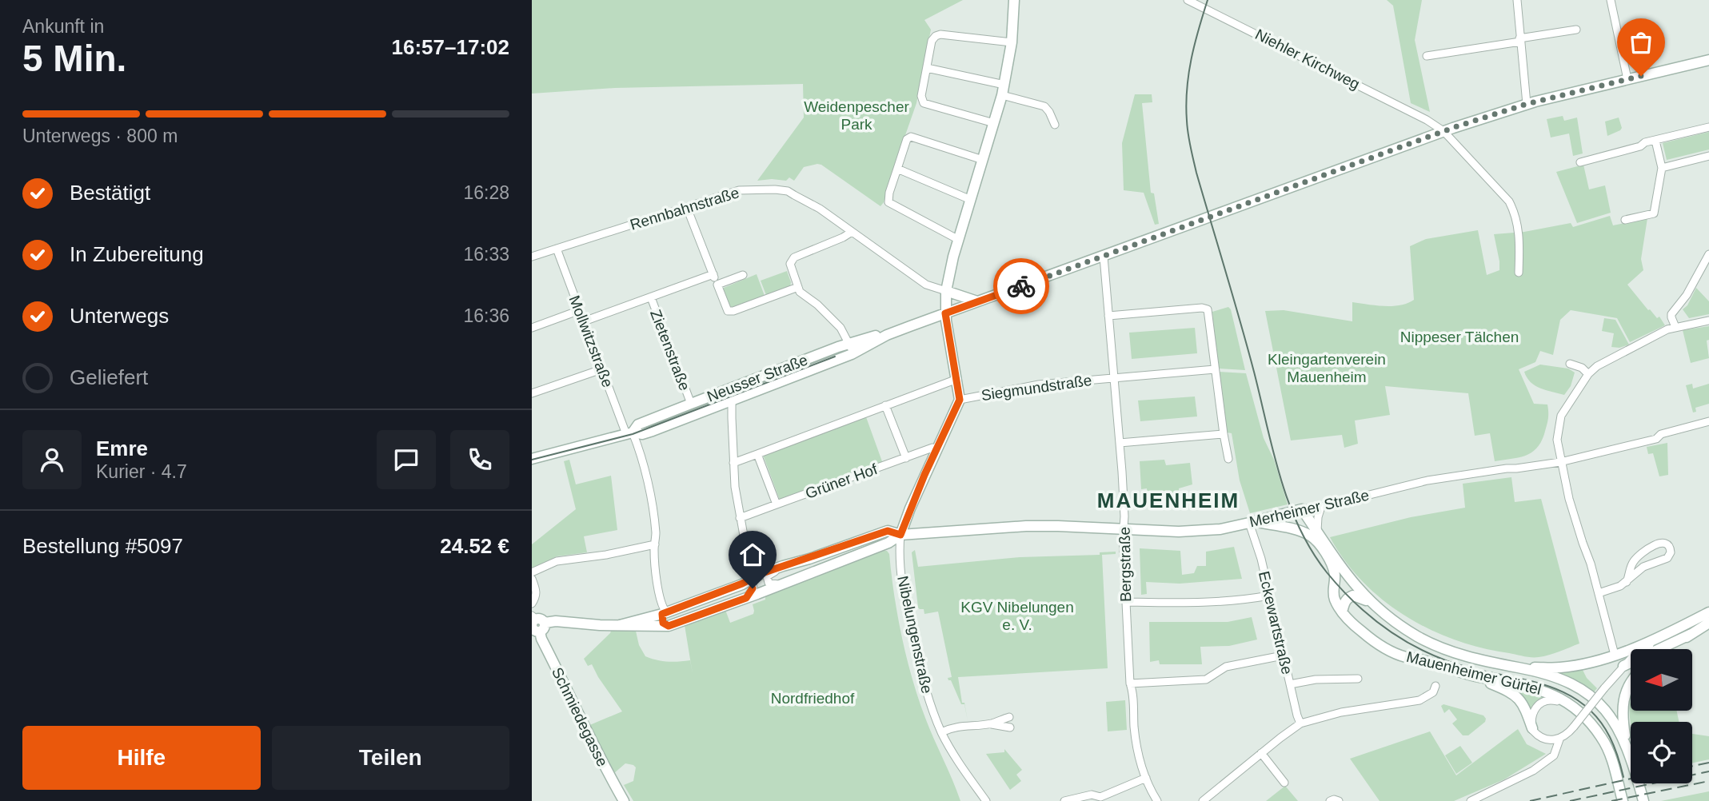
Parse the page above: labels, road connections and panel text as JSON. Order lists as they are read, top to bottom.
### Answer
{
  "streets": {
    "main road": [
      "Neusser Straße",
      "Merheimer Straße",
      "Mauenheimer Gürtel",
      "Schmiedegasse"
    ],
    "street": [
      "Niehler Kirchweg",
      "Rennbahnstraße",
      "Mollwitzstraße",
      "Zietenstraße",
      "Siegmundstraße",
      "Grüner Hof",
      "Bergstraße",
      "Eckewartstraße",
      "Nibelungenstraße"
    ]
  },
  "crossings": [
    ["Niehler Kirchweg", "Neusser Straße"],
    ["Rennbahnstraße", "Mollwitzstraße"],
    ["Mollwitzstraße", "Neusser Straße"],
    ["Mollwitzstraße", "Merheimer Straße"],
    ["Zietenstraße", "Neusser Straße"],
    ["Neusser Straße", "Bergstraße"],
    ["Siegmundstraße", "Bergstraße"],
    ["Merheimer Straße", "Bergstraße"],
    ["Merheimer Straße", "Eckewartstraße"],
    ["Merheimer Straße", "Nibelungenstraße"],
    ["Merheimer Straße", "Mauenheimer Gürtel"],
    ["Merheimer Straße", "Schmiedegasse"],
    ["Eckewartstraße", "Mauenheimer Gürtel"]
  ],
  "districts": ["MAUENHEIM"],
  "parks": [
    "Weidenpescher Park",
    "Nippeser Tälchen",
    "Kleingartenverein Mauenheim",
    "KGV Nibelungen e. V.",
    "Nordfriedhof"
  ],
  "north": "left",
  "page": {
    "heading": ["5 Min.", "Ankunft in", "16:57–17:02"],
    "panel": [
      "Emre",
      "Kurier · 4.7",
      "Bestellung #5097",
      "24.52 €"
    ],
    "bar": "Unterwegs · 800 m",
    "list": [
      ["Bestätigt", "16:28"],
      ["In Zubereitung", "16:33"],
      ["Unterwegs", "16:36"],
      "Geliefert"
    ],
    "buttons": ["Hilfe", "Teilen"]
  }
}
